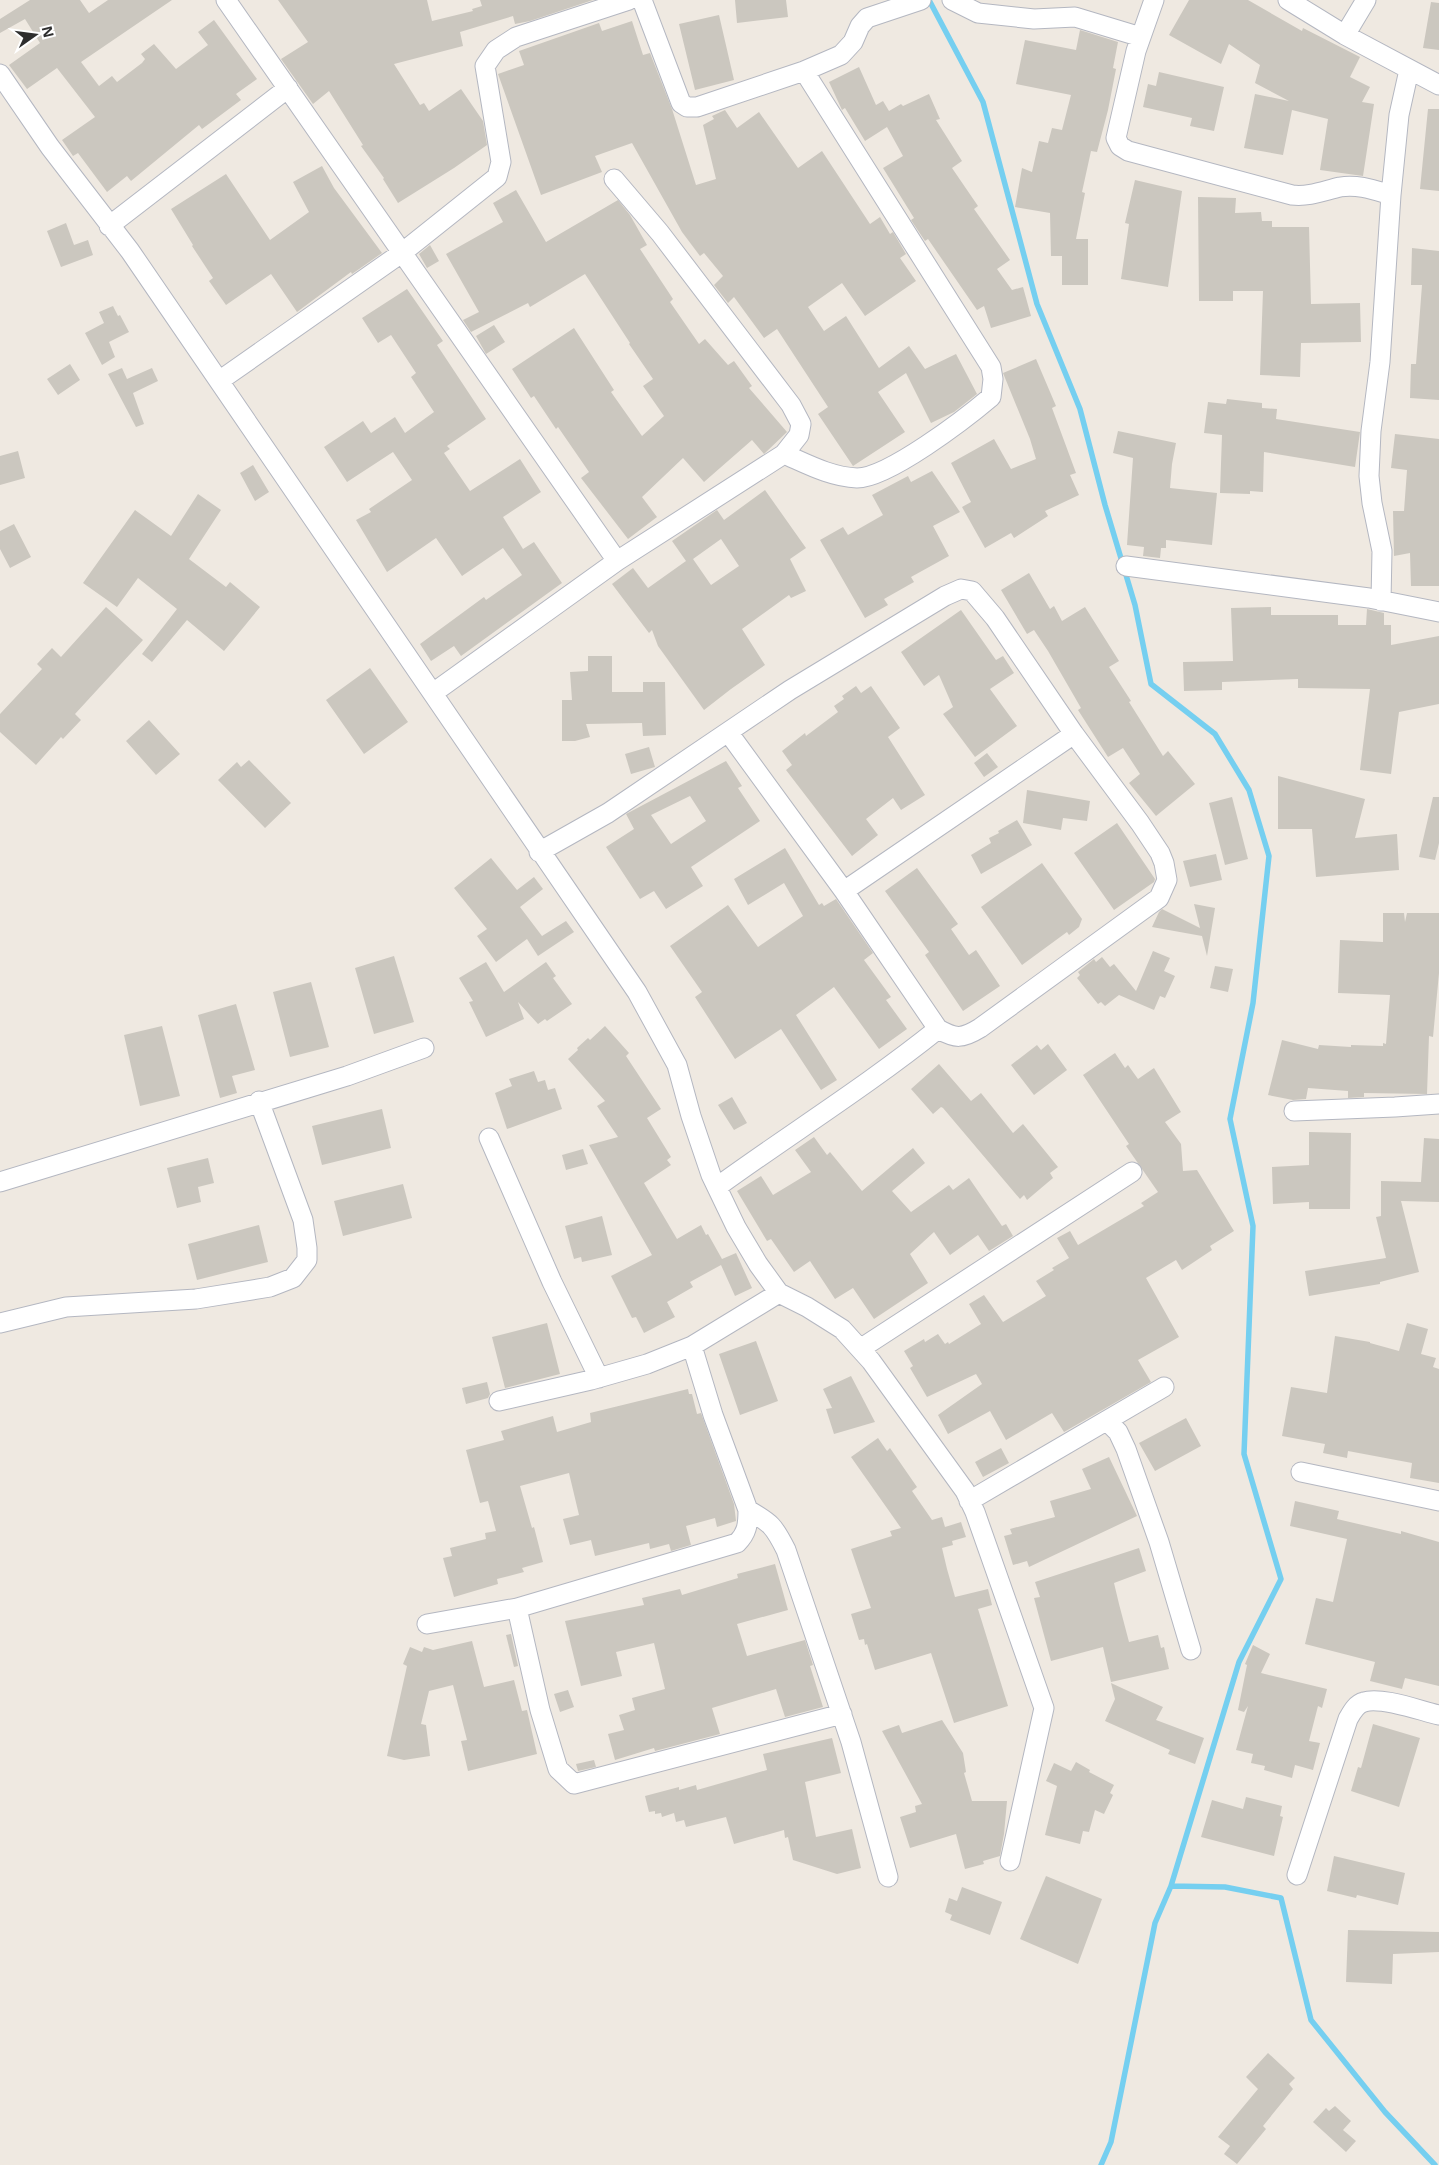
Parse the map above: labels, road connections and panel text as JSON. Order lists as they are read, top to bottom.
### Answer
{
  "north": "right"
}
